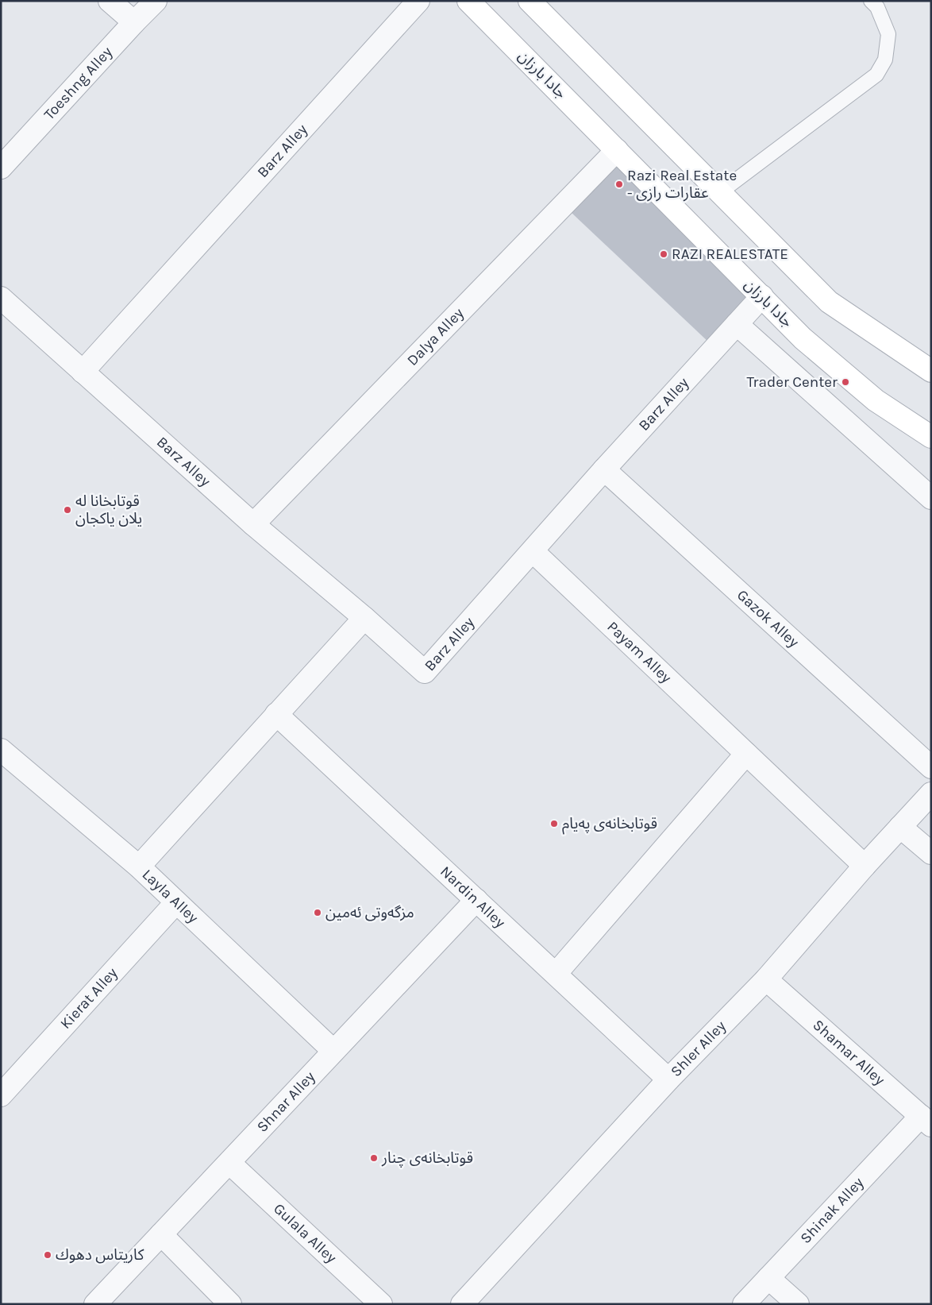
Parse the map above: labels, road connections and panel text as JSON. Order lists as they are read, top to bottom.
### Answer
{
  "streets": {
    "main road": ["جادا بارزان"],
    "street": [
      "Toeshng Alley",
      "Barz Alley",
      "Dalya Alley",
      "Gazok Alley",
      "Payam Alley",
      "Layla Alley",
      "Nardin Alley",
      "Kierat Alley",
      "Shler Alley",
      "Shamar Alley",
      "Shnar Alley",
      "Shinak Alley",
      "Gulala Alley"
    ]
  },
  "crossings": [
    ["جادا بارزان", "Barz Alley"],
    ["جادا بارزان", "Dalya Alley"],
    ["Barz Alley", "Dalya Alley"],
    ["Barz Alley", "Gazok Alley"],
    ["Barz Alley", "Payam Alley"],
    ["Payam Alley", "Shler Alley"],
    ["Layla Alley", "Kierat Alley"],
    ["Layla Alley", "Shnar Alley"],
    ["Nardin Alley", "Shler Alley"],
    ["Nardin Alley", "Shnar Alley"],
    ["Shler Alley", "Shamar Alley"],
    ["Shamar Alley", "Shinak Alley"],
    ["Shnar Alley", "Gulala Alley"]
  ],
  "places": [
    "Razi Real Estate - عقارات رازی",
    "RAZI REALESTATE",
    "Trader Center",
    "قوتابخانا له يلان ياكجان",
    "قوتابخانەی پەیام",
    "مزگەوتی ئەمین",
    "قوتابخانەی چنار",
    "كاريتاس دهوك"
  ]
}
